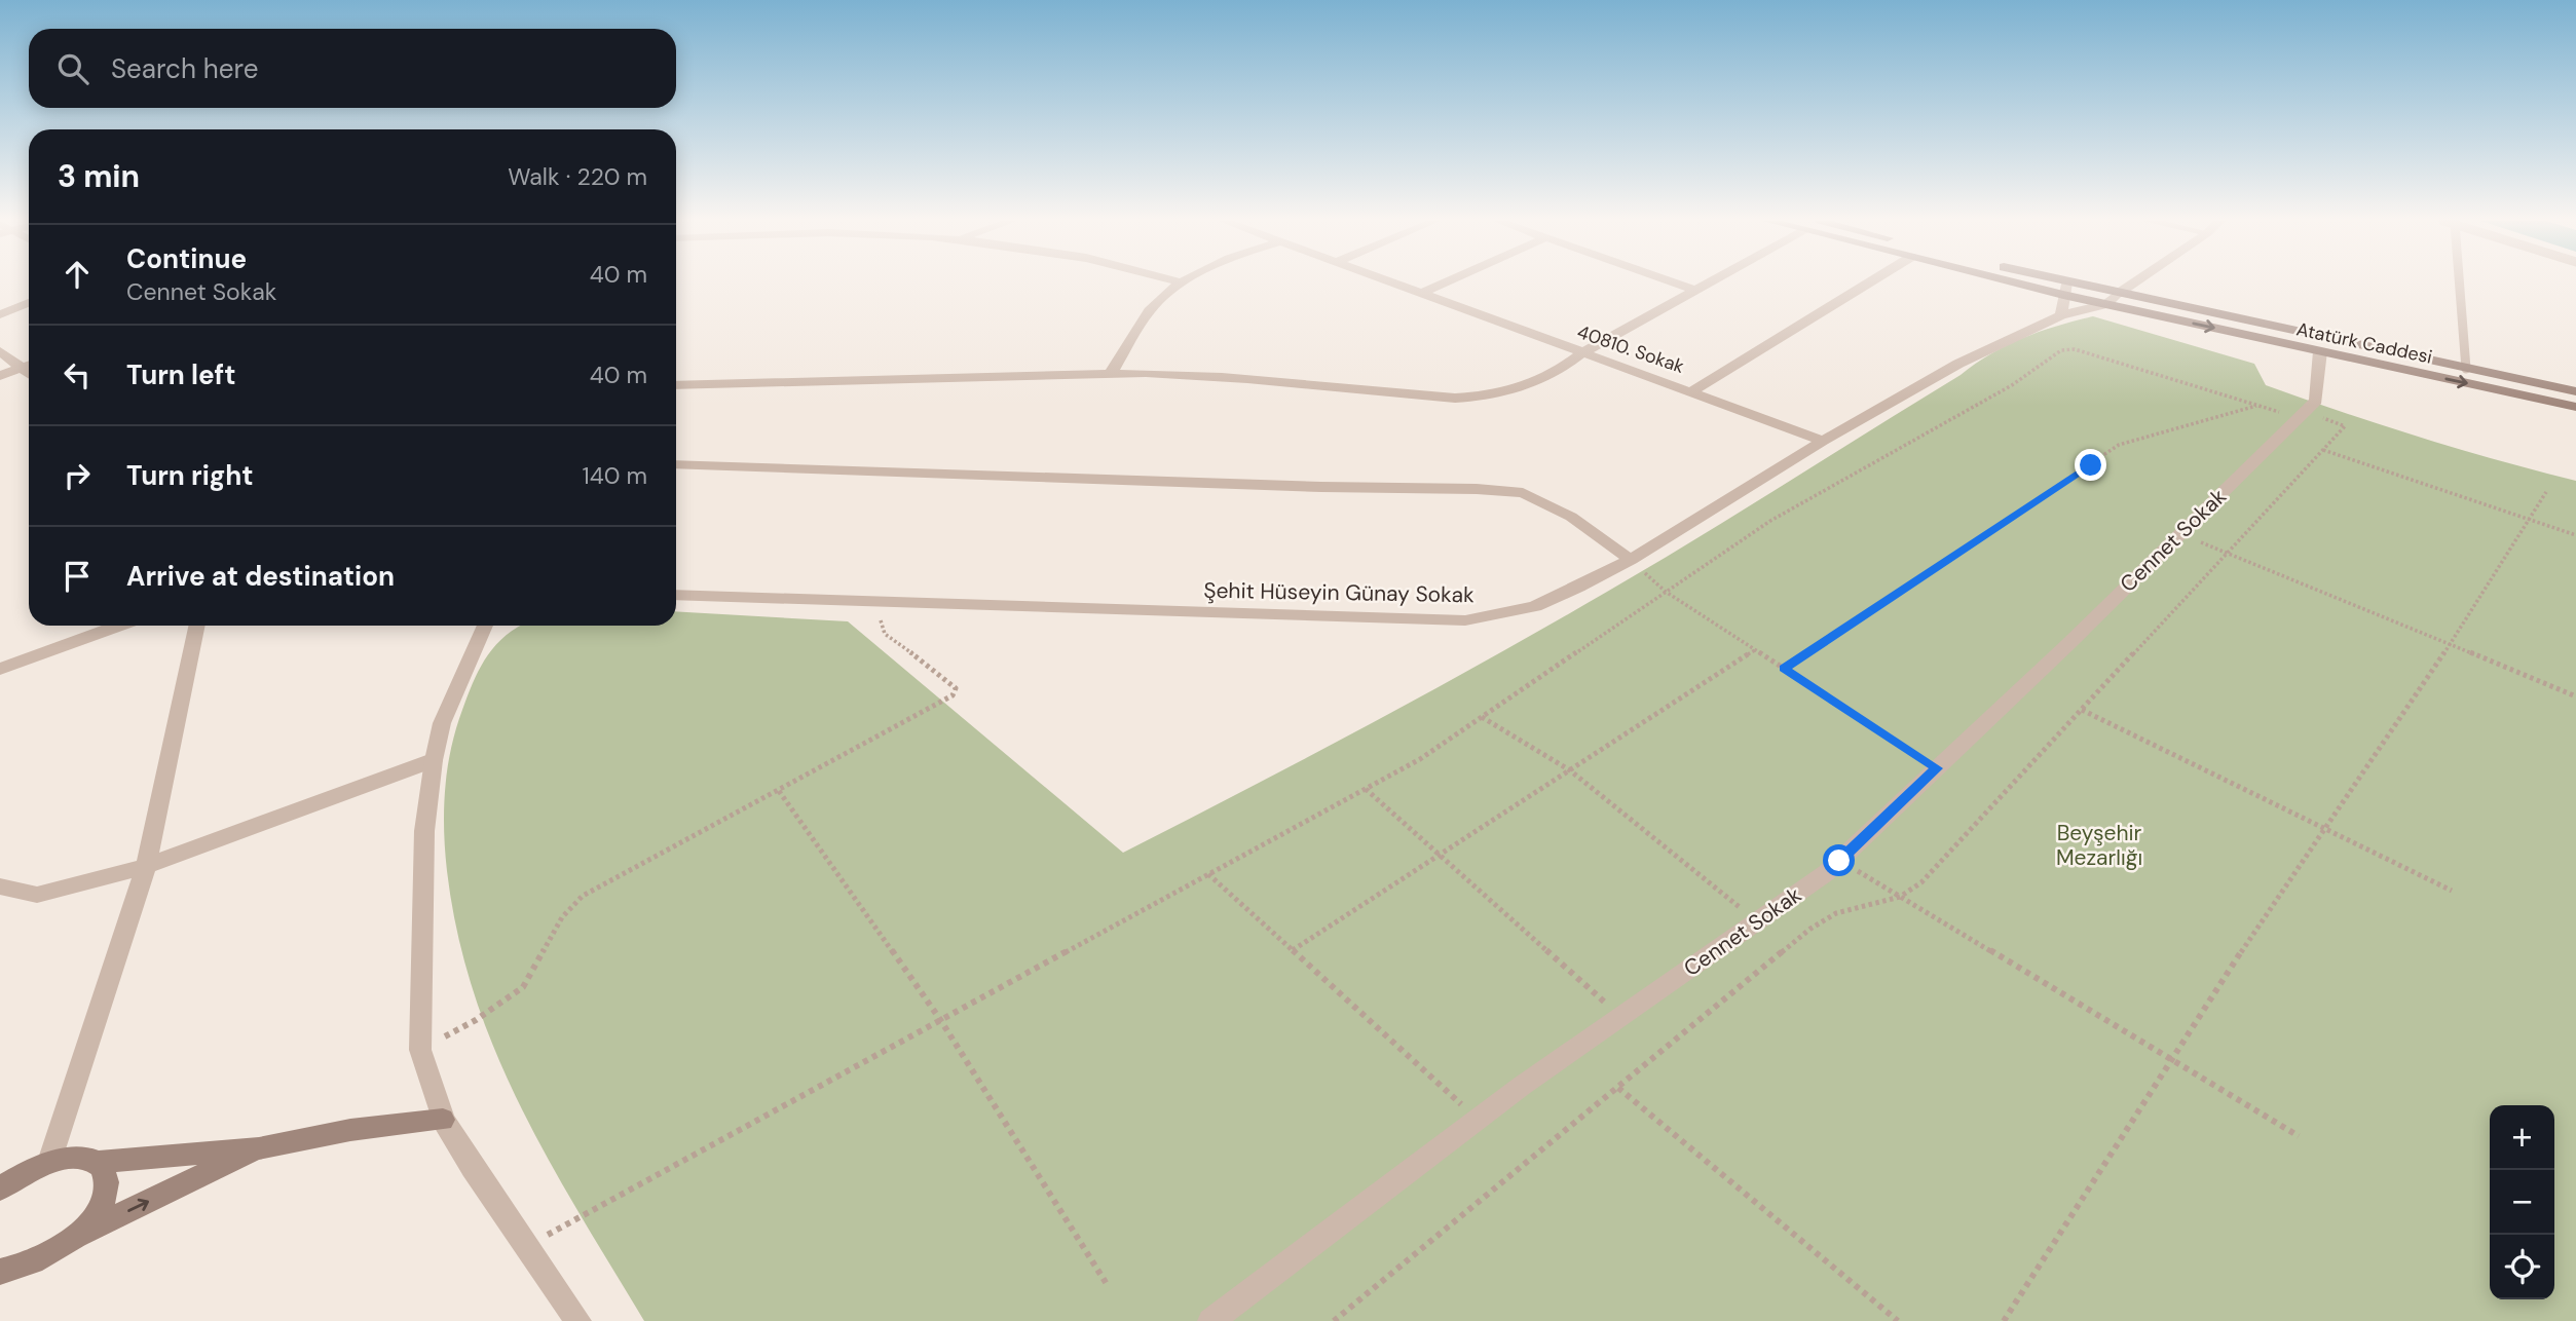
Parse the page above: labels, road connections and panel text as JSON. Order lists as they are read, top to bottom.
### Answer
{
  "streets": {
    "main road": ["Atatürk Caddesi"],
    "street": ["40810. Sokak", "Cennet Sokak", "Şehit Hüseyin Günay Sokak"]
  },
  "crossings": [
    ["Atatürk Caddesi", "Cennet Sokak"],
    ["Atatürk Caddesi", "Şehit Hüseyin Günay Sokak"],
    ["40810. Sokak", "Şehit Hüseyin Günay Sokak"]
  ],
  "parks": ["Beyşehir Mezarlığı"],
  "page": {
    "search": "Search here",
    "heading": ["3 min", "Walk · 220 m"],
    "list": [
      ["Continue", "Cennet Sokak", "40 m"],
      ["Turn left", "40 m"],
      ["Turn right", "140 m"],
      "Arrive at destination"
    ],
    "map_buttons": ["+", "−"]
  }
}
